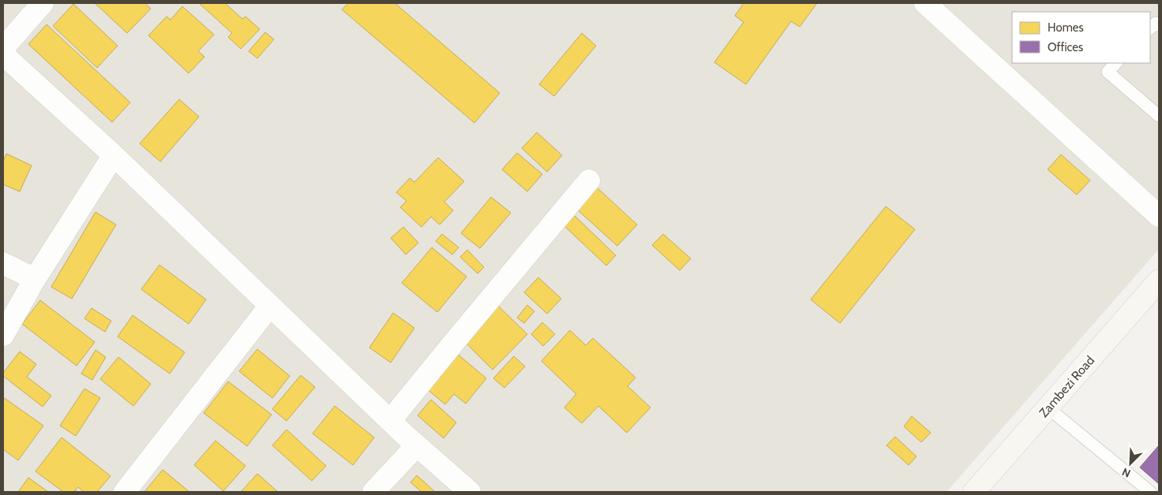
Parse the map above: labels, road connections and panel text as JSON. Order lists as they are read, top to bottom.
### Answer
{
  "streets": {
    "main road": ["Zambezi Road"]
  },
  "legend": ["Homes", "Offices"],
  "north": "bottom left"
}
